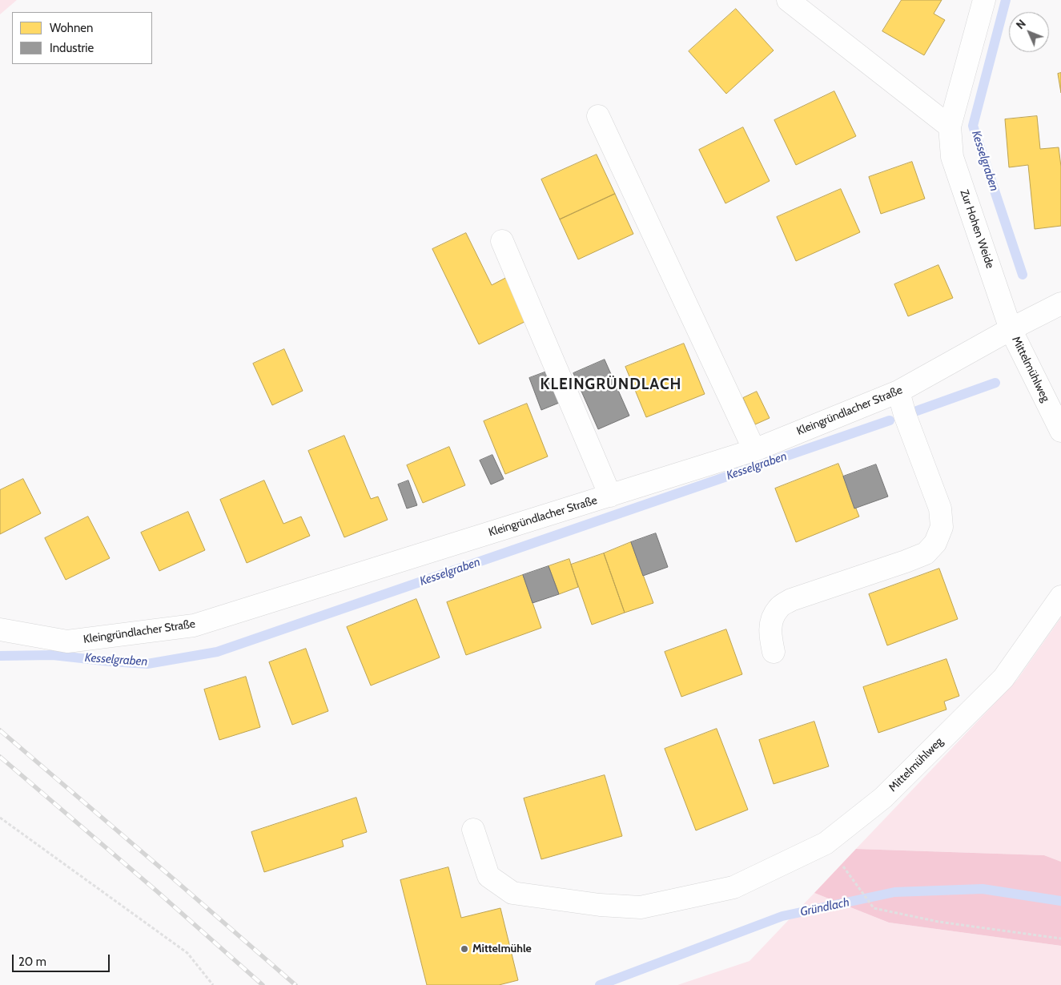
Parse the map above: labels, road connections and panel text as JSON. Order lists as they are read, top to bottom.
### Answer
{
  "streets": {
    "street": ["Zur Hohen Weide", "Mittelmühlweg", "Kleingründlacher Straße"]
  },
  "crossings": [
    ["Zur Hohen Weide", "Mittelmühlweg"],
    ["Zur Hohen Weide", "Kleingründlacher Straße"],
    ["Mittelmühlweg", "Kleingründlacher Straße"]
  ],
  "districts": ["KLEINGRÜNDLACH"],
  "water": ["Kesselgraben", "Gründlach"],
  "places": ["Mittelmühle"],
  "legend": ["Wohnen", "Industrie"],
  "scale_bar": "20 m",
  "north": "top left"
}
